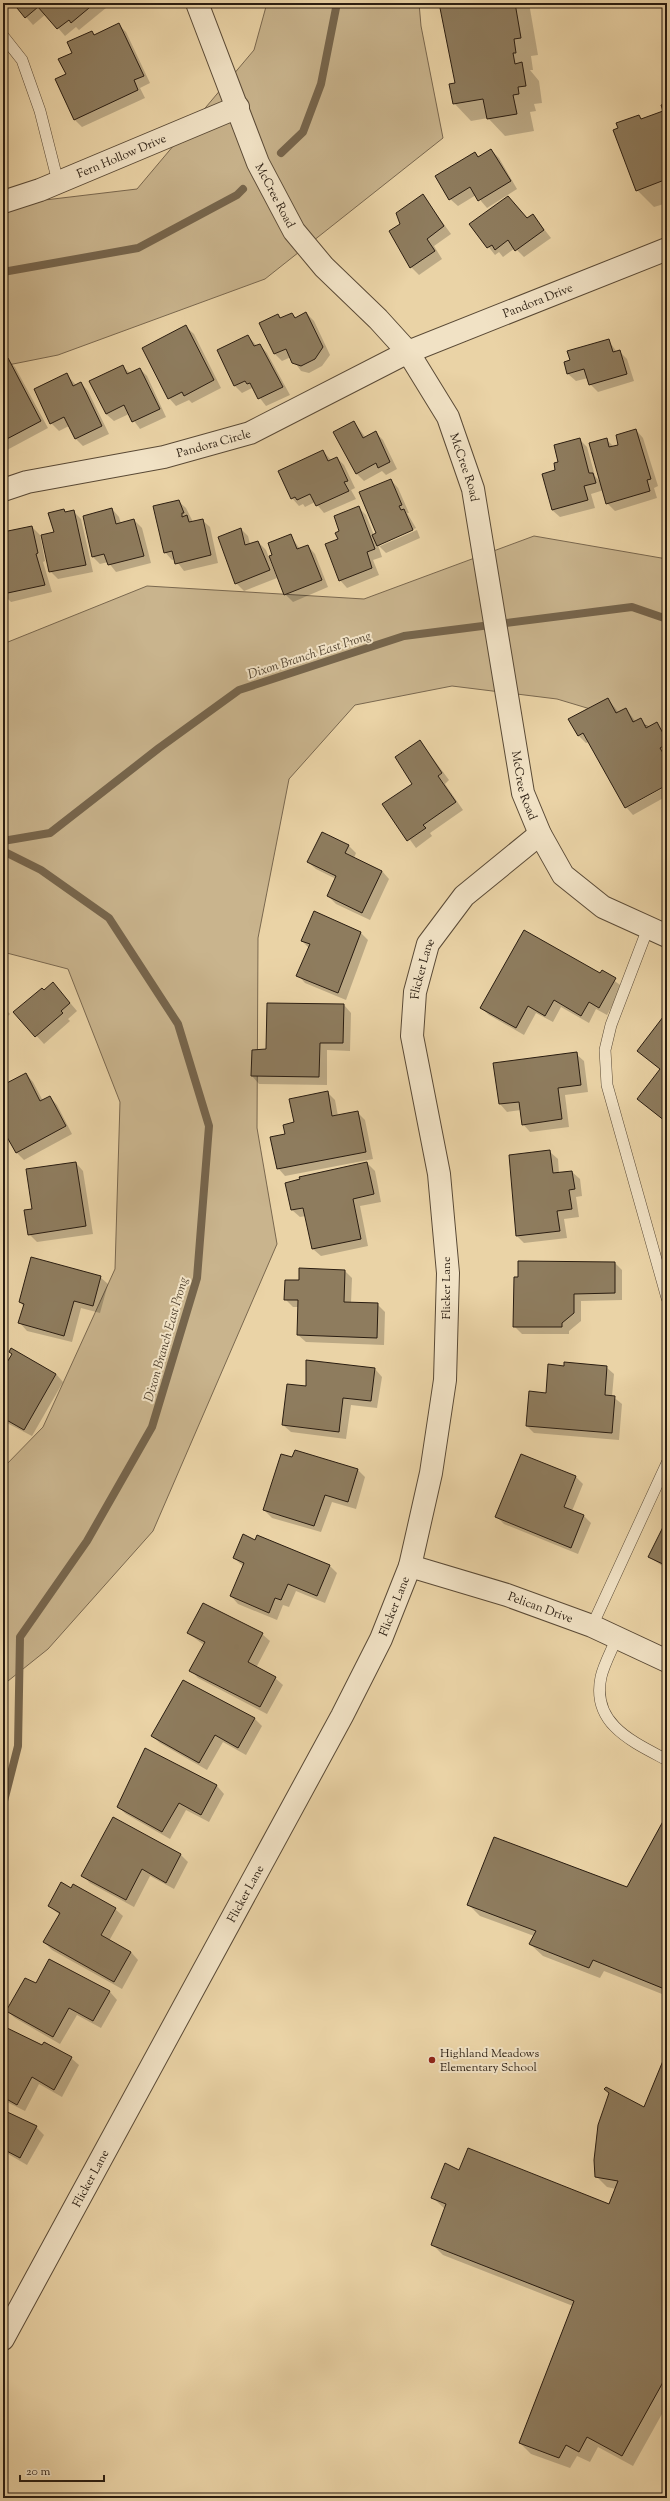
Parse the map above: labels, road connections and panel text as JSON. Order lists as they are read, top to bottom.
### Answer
{
  "streets": {
    "street": [
      "Fern Hollow Drive",
      "McCree Road",
      "Pandora Drive",
      "Pandora Circle",
      "Flicker Lane",
      "Pelican Drive"
    ]
  },
  "crossings": [
    ["Fern Hollow Drive", "McCree Road"],
    ["McCree Road", "Pandora Drive"],
    ["McCree Road", "Pandora Circle"],
    ["McCree Road", "Flicker Lane"],
    ["Pandora Drive", "Pandora Circle"],
    ["Flicker Lane", "Pelican Drive"]
  ],
  "water": ["Dixon Branch East Prong"],
  "places": ["Highland Meadows Elementary School"],
  "scale_bar": "20 m"
}
